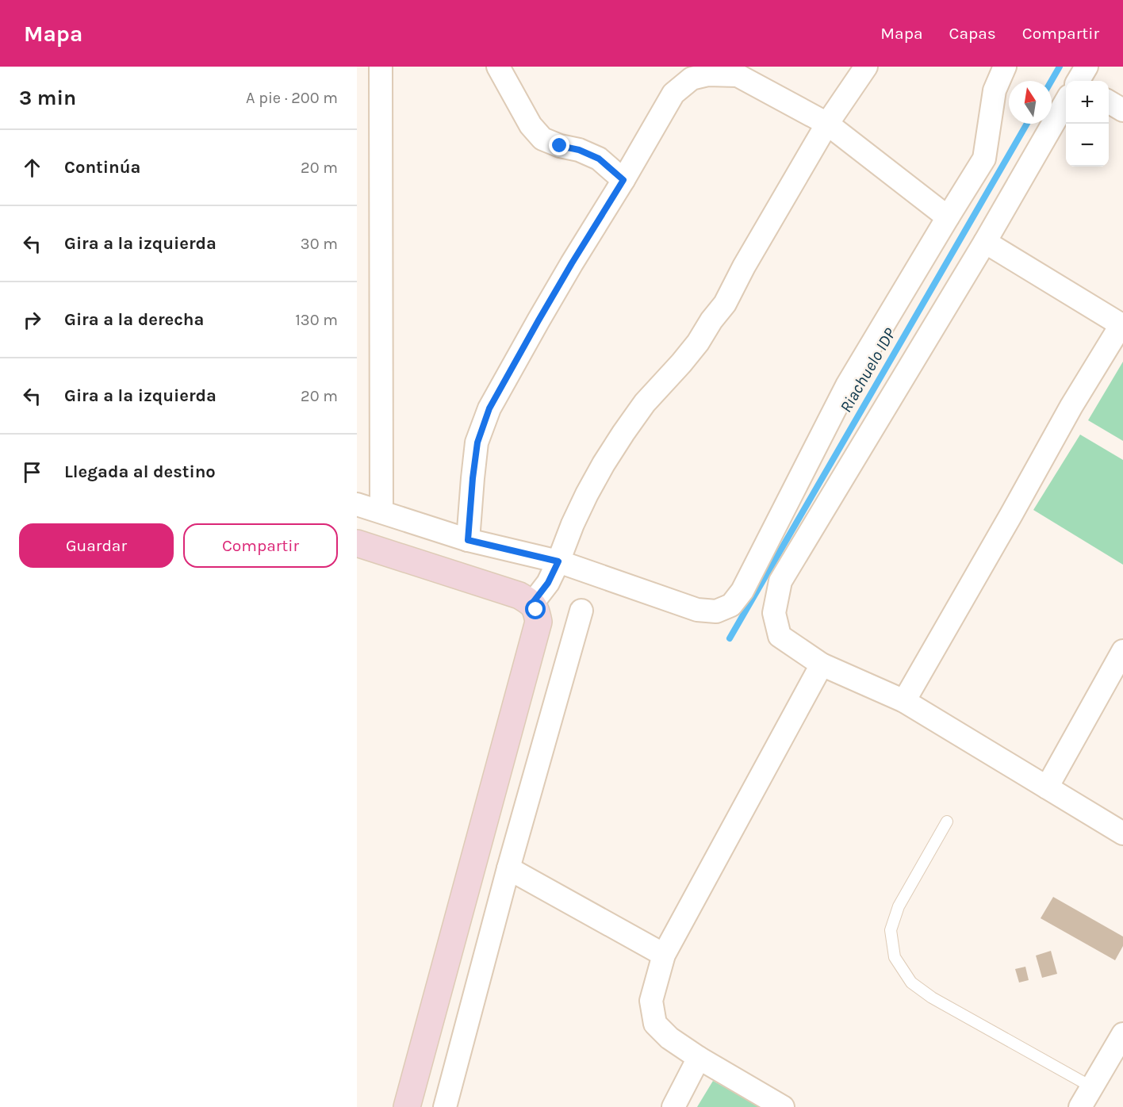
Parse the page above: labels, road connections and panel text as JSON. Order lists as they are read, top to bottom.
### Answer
{
  "water": ["Riachuelo IDP"],
  "north": "top",
  "page": {
    "header": "Mapa",
    "nav": ["Mapa", "Capas", "Compartir"],
    "heading": ["3 min", "A pie · 200 m"],
    "map_buttons": ["+", "−"],
    "list": [
      ["Continúa", "20 m"],
      ["Gira a la izquierda", "30 m"],
      ["Gira a la derecha", "130 m"],
      ["Gira a la izquierda", "20 m"],
      "Llegada al destino"
    ],
    "buttons": ["Guardar", "Compartir"]
  }
}
